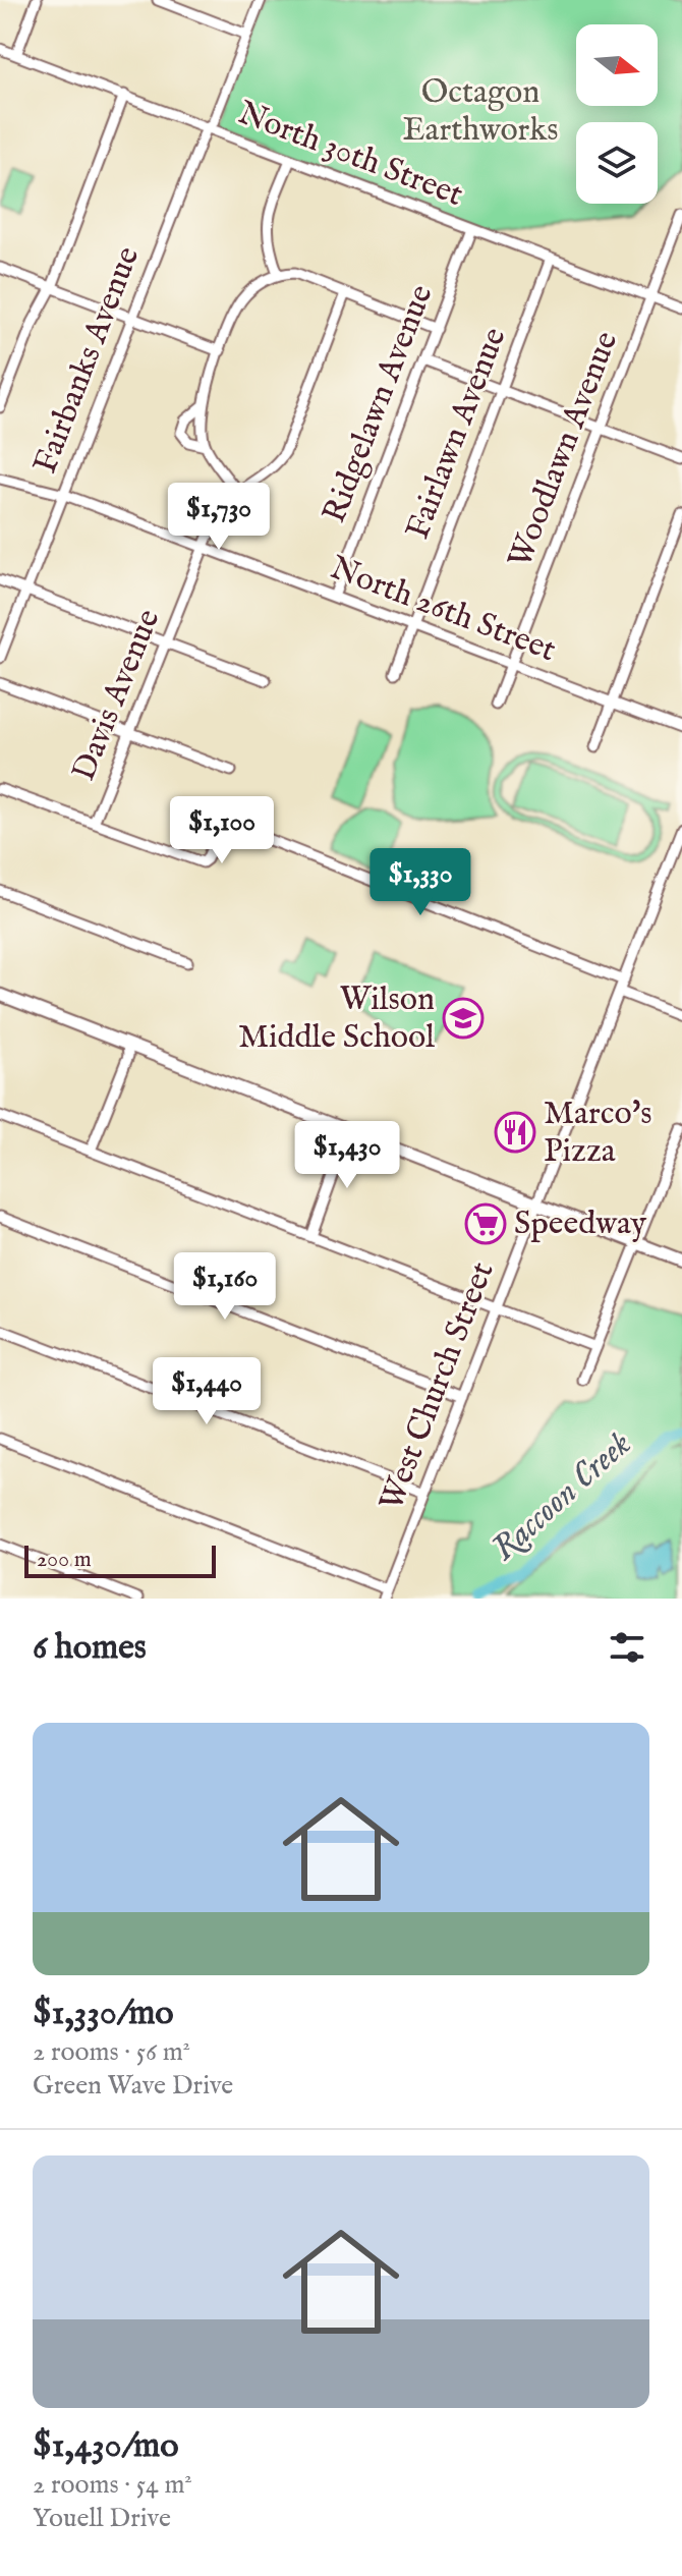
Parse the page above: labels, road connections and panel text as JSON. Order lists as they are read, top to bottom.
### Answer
{
  "streets": {
    "street": [
      "North 30th Street",
      "Fairbanks Avenue",
      "Ridgelawn Avenue",
      "Fairlawn Avenue",
      "Woodlawn Avenue",
      "North 26th Street",
      "Davis Avenue",
      "West Church Street"
    ]
  },
  "crossings": [
    ["North 30th Street", "Fairbanks Avenue"],
    ["North 30th Street", "Ridgelawn Avenue"],
    ["North 30th Street", "Fairlawn Avenue"],
    ["North 30th Street", "Woodlawn Avenue"],
    ["Fairbanks Avenue", "North 26th Street"],
    ["Ridgelawn Avenue", "North 26th Street"],
    ["Fairlawn Avenue", "North 26th Street"],
    ["Woodlawn Avenue", "North 26th Street"],
    ["North 26th Street", "Davis Avenue"]
  ],
  "water": ["Raccoon Creek"],
  "parks": ["Octagon Earthworks"],
  "places": {
    "school or university": ["Wilson Middle School"],
    "restaurant": ["Marco's Pizza"],
    "supermarket": ["Speedway"]
  },
  "scale_bar": "200 m",
  "north": "right",
  "page": {
    "price": [
      "$1,730",
      "$1,100",
      "$1,330",
      "$1,430",
      "$1,160",
      "$1,440"
    ],
    "scale": "200 m",
    "heading": "6 homes",
    "list": [
      {
        "name": "$1,330/mo",
        "note": "2 rooms · 56 m² · Green Wave Drive"
      },
      {
        "name": "$1,430/mo",
        "note": "2 rooms · 54 m² · Youell Drive"
      }
    ]
  }
}
